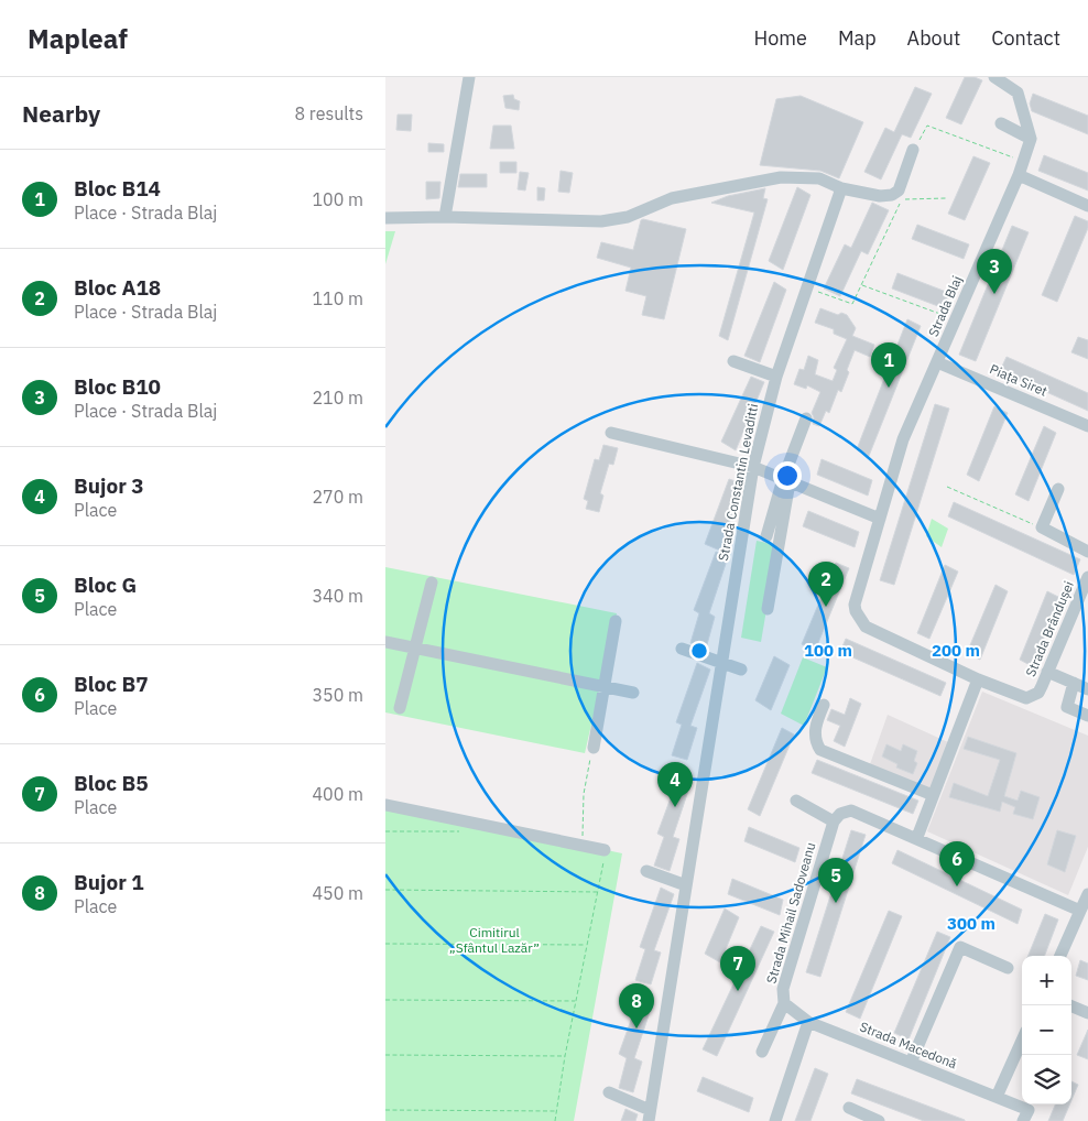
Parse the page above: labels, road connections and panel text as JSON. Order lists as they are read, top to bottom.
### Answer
{
  "streets": {
    "street": [
      "Strada Blaj",
      "Piața Siret",
      "Strada Constantin Levaditti",
      "Strada Brândușei",
      "Strada Mihail Sadoveanu",
      "Strada Macedonă"
    ]
  },
  "crossings": [
    ["Strada Blaj", "Piața Siret"],
    ["Strada Blaj", "Strada Brândușei"],
    ["Strada Mihail Sadoveanu", "Strada Macedonă"]
  ],
  "parks": ["Cimitirul „Sfântul Lazăr”"],
  "page": {
    "header": "Mapleaf",
    "nav": [
      "Home",
      "Map",
      "About",
      "Contact"
    ],
    "heading": ["Nearby", "8 results"],
    "list": [
      {
        "mark": "1",
        "name": "Bloc B14",
        "note": "Place · Strada Blaj",
        "value": "100 m"
      },
      {
        "mark": "2",
        "name": "Bloc A18",
        "note": "Place · Strada Blaj",
        "value": "110 m"
      },
      {
        "mark": "3",
        "name": "Bloc B10",
        "note": "Place · Strada Blaj",
        "value": "210 m"
      },
      {
        "mark": "4",
        "name": "Bujor 3",
        "note": "Place",
        "value": "270 m"
      },
      {
        "mark": "5",
        "name": "Bloc G",
        "note": "Place",
        "value": "340 m"
      },
      {
        "mark": "6",
        "name": "Bloc B7",
        "note": "Place",
        "value": "350 m"
      },
      {
        "mark": "7",
        "name": "Bloc B5",
        "note": "Place",
        "value": "400 m"
      },
      {
        "mark": "8",
        "name": "Bujor 1",
        "note": "Place",
        "value": "450 m"
      }
    ],
    "pins": [
      "3",
      "1",
      "2",
      "4",
      "6",
      "5",
      "7",
      "8"
    ],
    "map_buttons": ["+", "−"]
  },
  "rings": ["100 m", "200 m", "300 m"]
}
